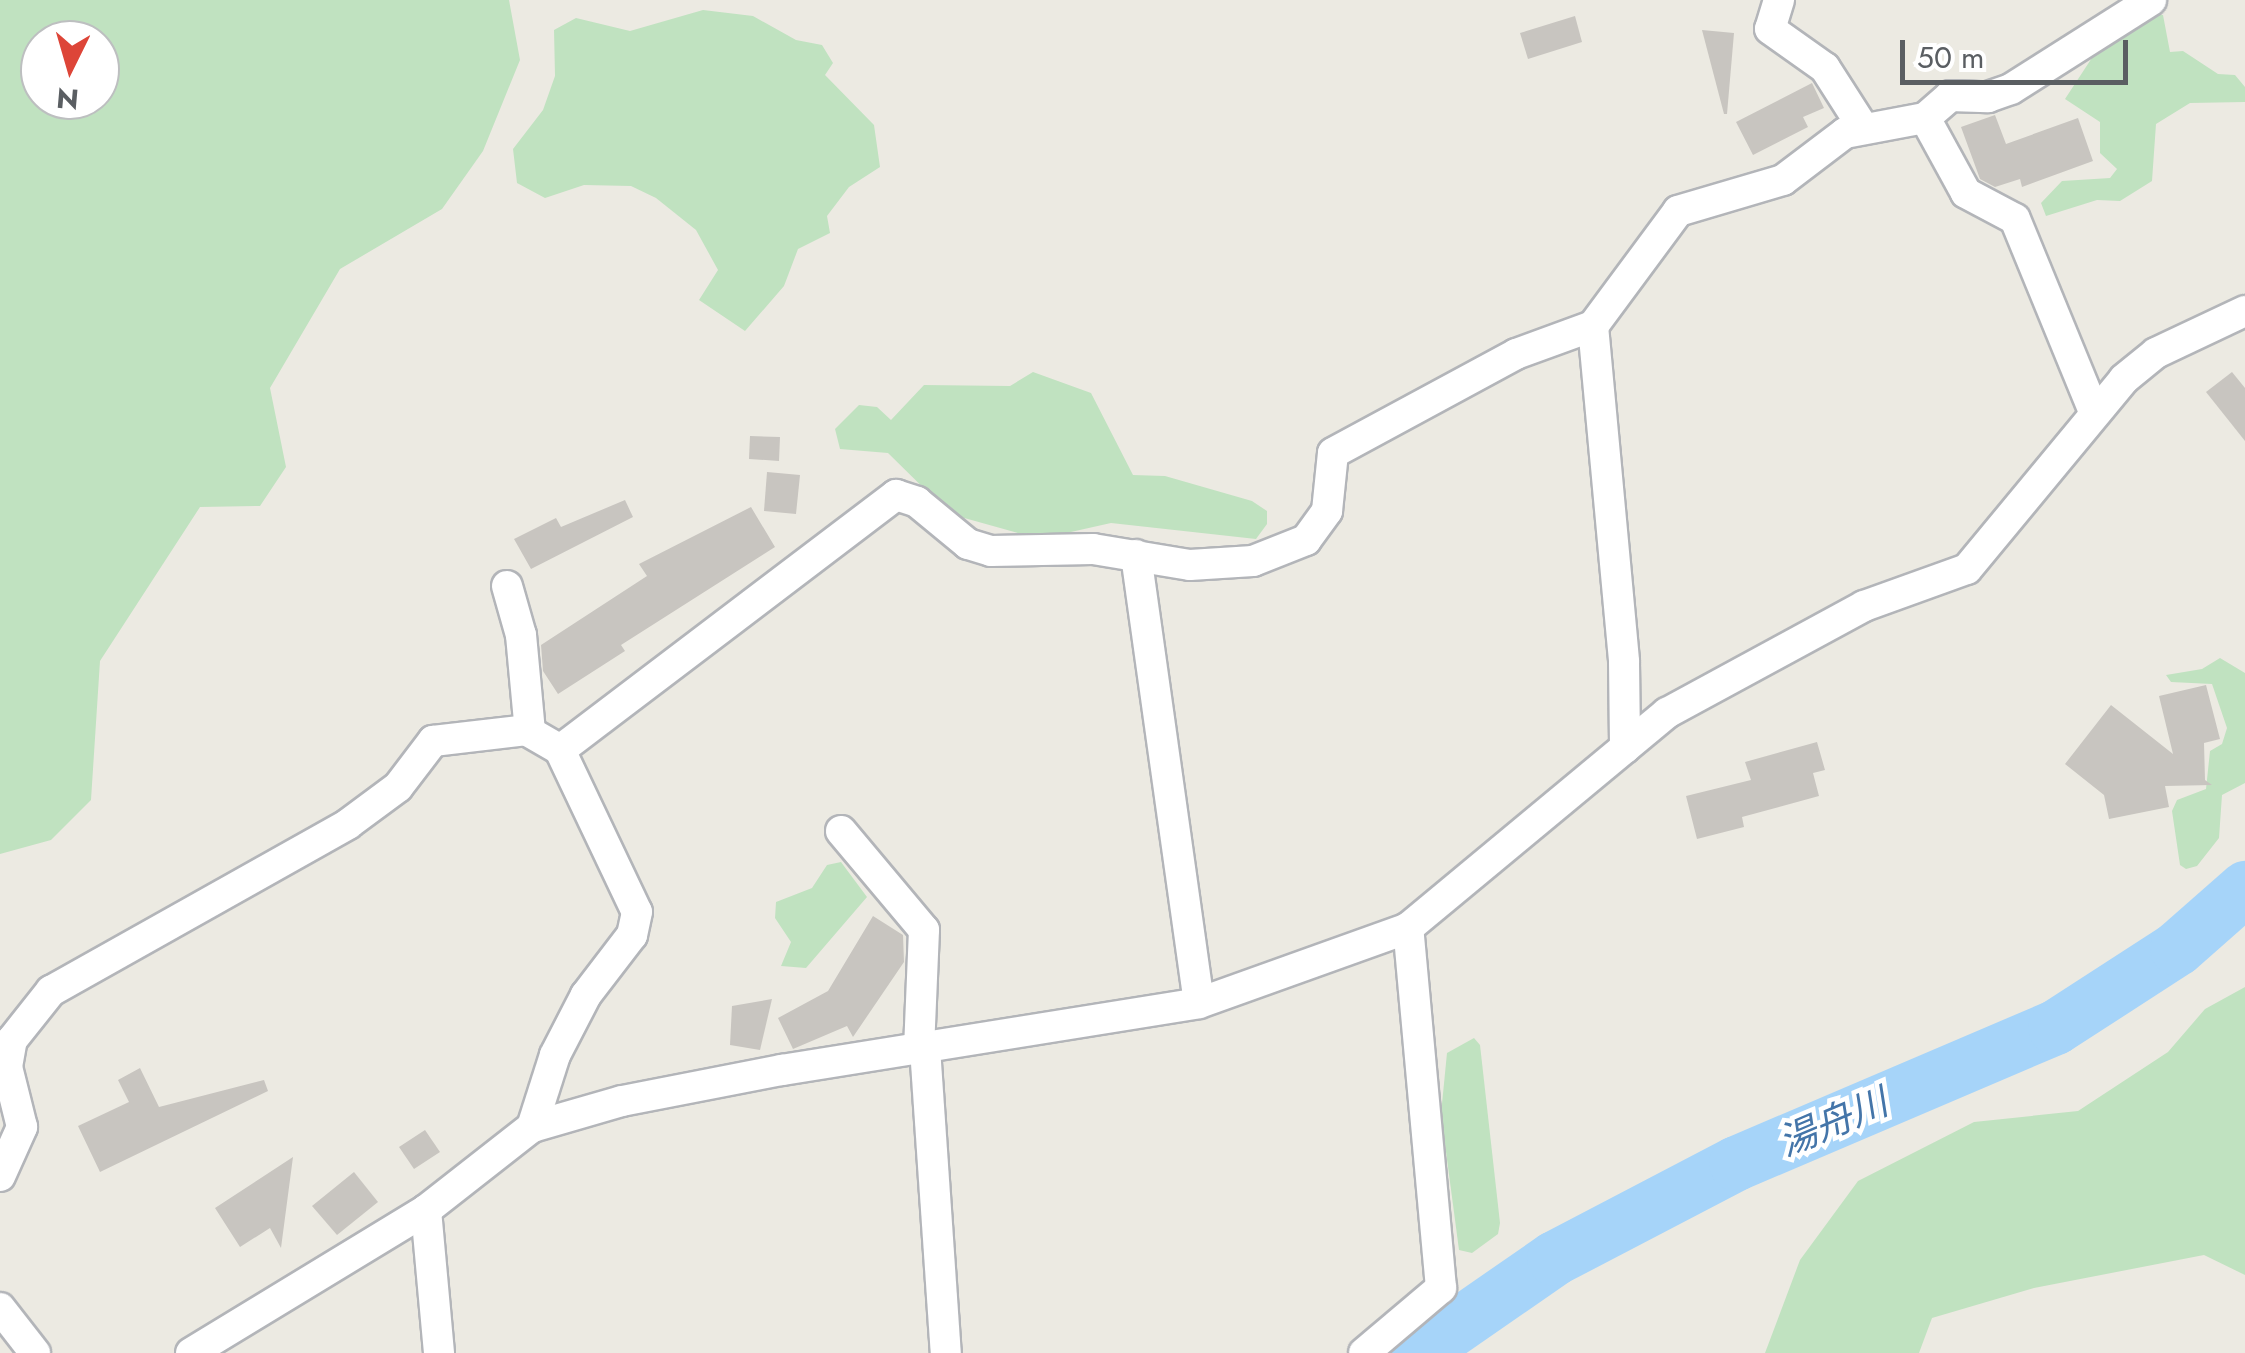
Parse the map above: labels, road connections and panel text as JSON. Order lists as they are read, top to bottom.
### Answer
{
  "water": ["湯舟川"],
  "scale_bar": "50 m",
  "north": "bottom"
}
